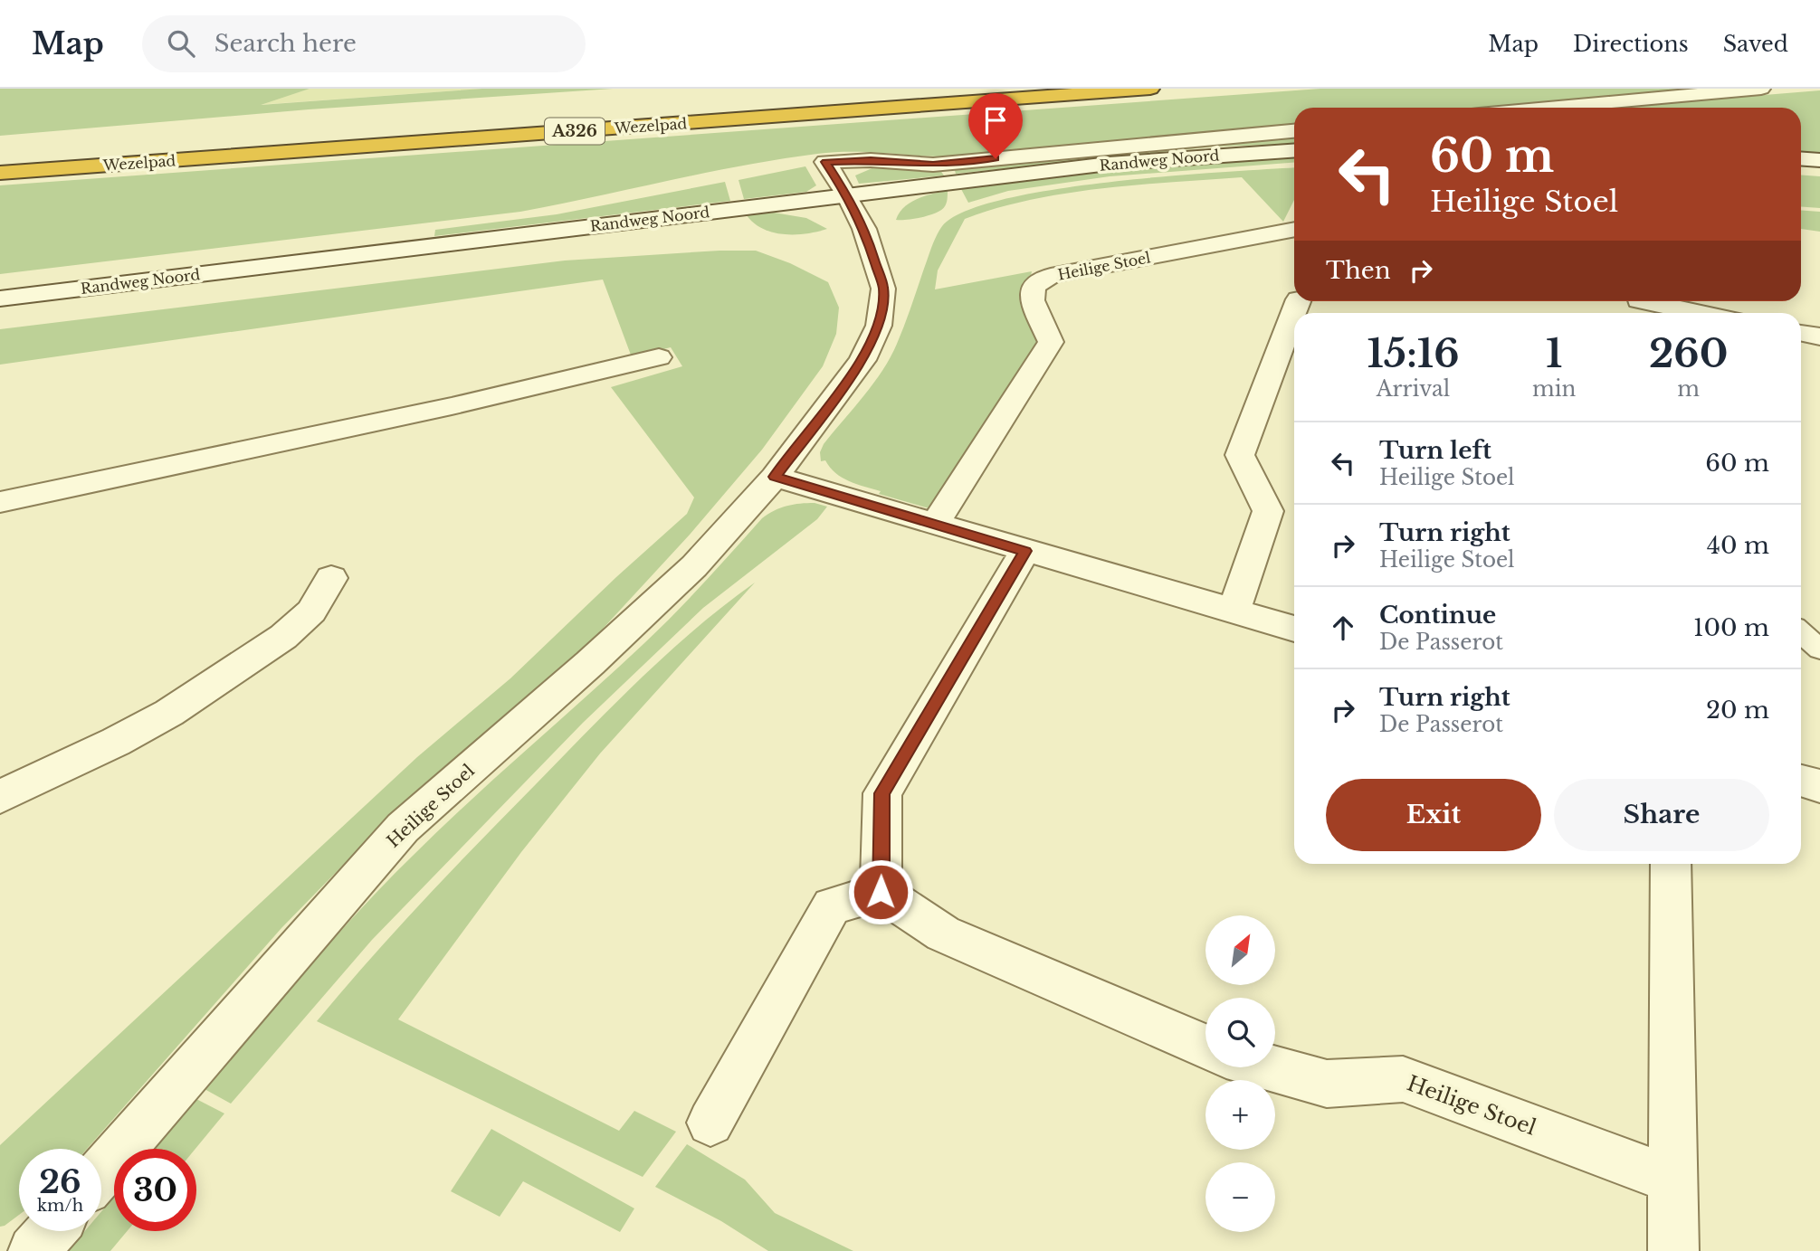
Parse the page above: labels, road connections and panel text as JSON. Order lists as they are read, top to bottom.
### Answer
{
  "streets": {
    "highway": ["Wezelpad", "A326"],
    "street": ["Randweg Noord", "Heilige Stoel"]
  },
  "crossings": [
    ["Randweg Noord", "Heilige Stoel"]
  ],
  "north": "top right",
  "page": {
    "header": "Map",
    "search": "Search here",
    "nav": ["Map", "Directions", "Saved"],
    "turn": ["60 m", "Heilige Stoel"],
    "then": "Then",
    "eta": [
      "15:16",
      "Arrival",
      "1",
      "min",
      "260",
      "m"
    ],
    "list": [
      {
        "name": "Turn left",
        "note": "Heilige Stoel",
        "value": "60 m"
      },
      {
        "name": "Turn right",
        "note": "Heilige Stoel",
        "value": "40 m"
      },
      {
        "name": "Continue",
        "note": "De Passerot",
        "value": "100 m"
      },
      {
        "name": "Turn right",
        "note": "De Passerot",
        "value": "20 m"
      }
    ],
    "buttons": ["Exit", "Share"],
    "map_buttons": ["+", "−"],
    "speed": "26 km/h",
    "limit": "30"
  }
}
